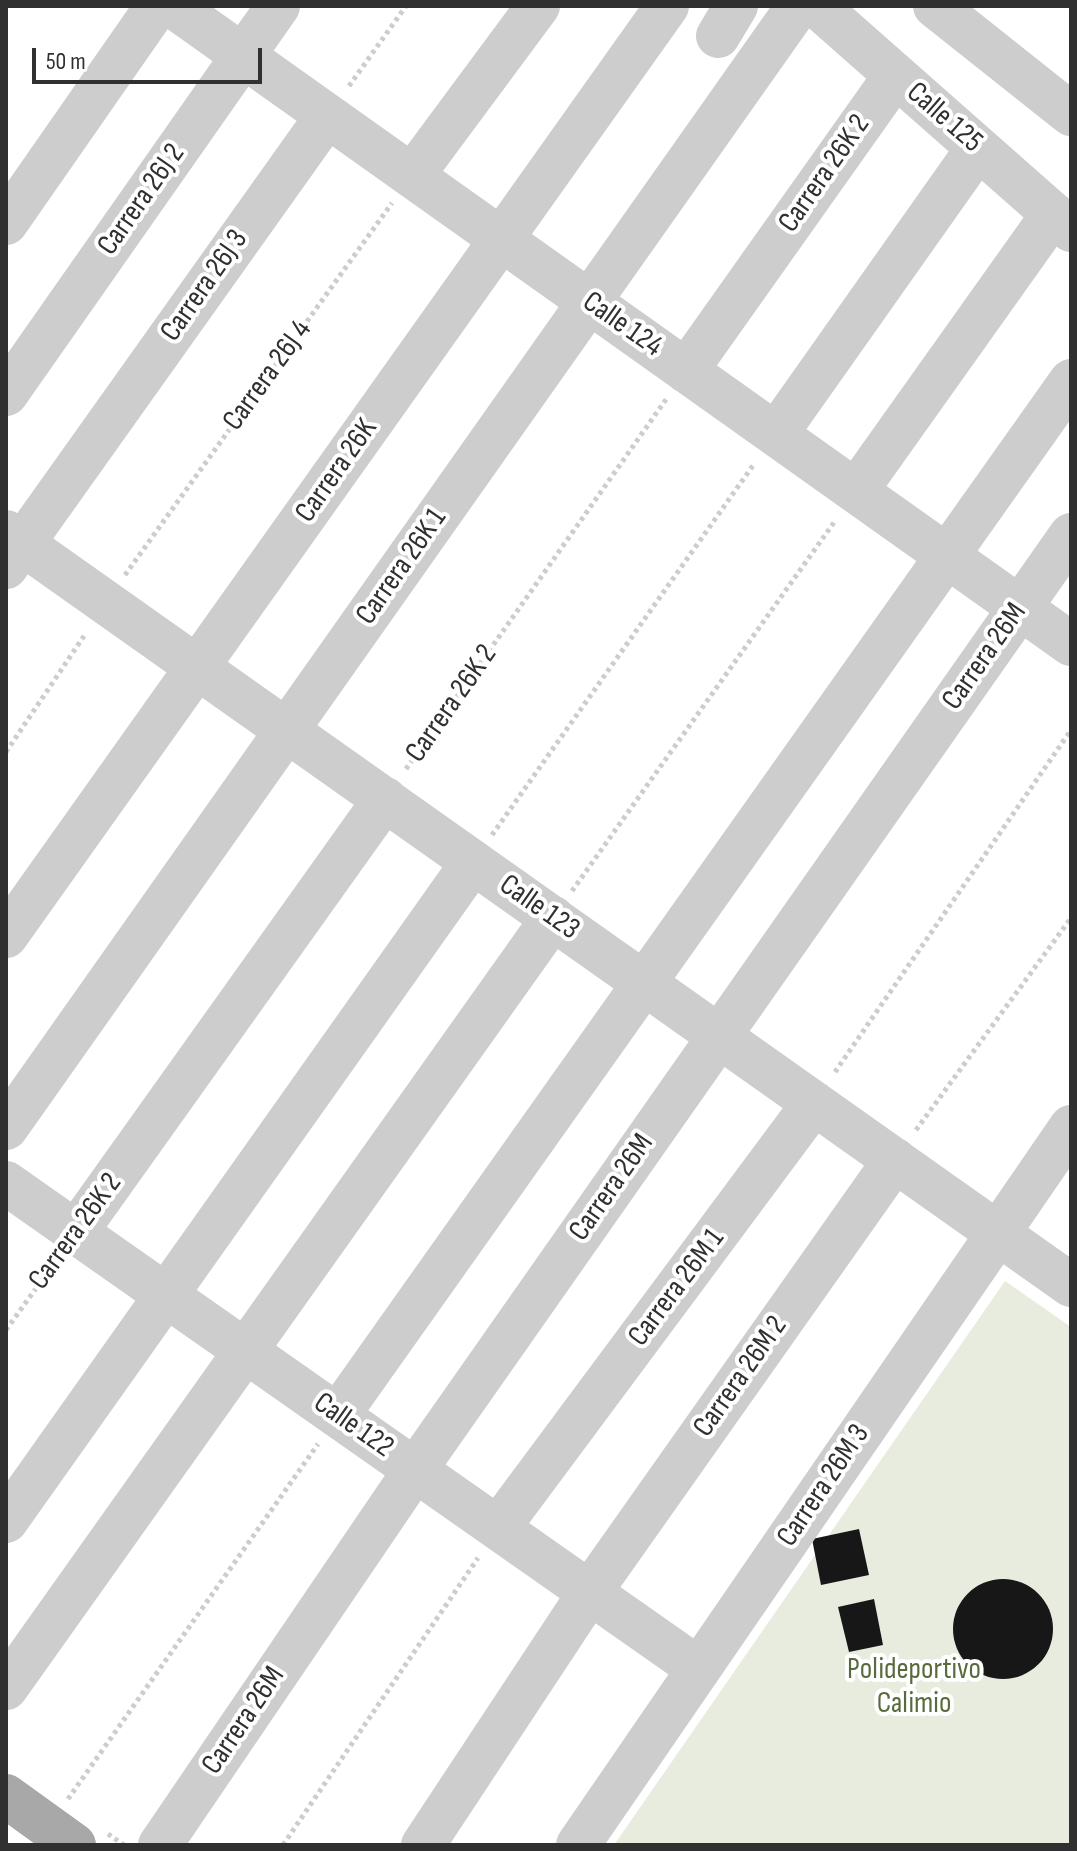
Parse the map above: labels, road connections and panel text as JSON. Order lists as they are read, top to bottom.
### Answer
{
  "streets": {
    "street": [
      "Calle 125",
      "Carrera 26K 2",
      "Carrera 26J 2",
      "Carrera 26J 3",
      "Calle 124",
      "Carrera 26K",
      "Carrera 26K 1",
      "Carrera 26M",
      "Calle 123",
      "Carrera 26M 1",
      "Carrera 26M 2",
      "Calle 122",
      "Carrera 26M 3"
    ],
    "path": ["Carrera 26J 4"]
  },
  "crossings": [
    ["Calle 125", "Carrera 26K 2"],
    ["Carrera 26K 2", "Calle 124"],
    ["Carrera 26K 2", "Calle 123"],
    ["Carrera 26K 2", "Calle 122"],
    ["Carrera 26J 2", "Calle 124"],
    ["Carrera 26J 3", "Calle 124"],
    ["Carrera 26J 3", "Calle 123"],
    ["Calle 124", "Carrera 26J 4"],
    ["Calle 124", "Carrera 26K"],
    ["Calle 124", "Carrera 26K 1"],
    ["Calle 124", "Carrera 26M"],
    ["Carrera 26J 4", "Calle 123"],
    ["Carrera 26K", "Calle 123"],
    ["Carrera 26K 1", "Calle 123"],
    ["Carrera 26M", "Calle 123"],
    ["Carrera 26M", "Calle 122"],
    ["Calle 123", "Carrera 26M 1"],
    ["Calle 123", "Carrera 26M 2"],
    ["Calle 123", "Carrera 26M 3"],
    ["Carrera 26M 1", "Calle 122"],
    ["Carrera 26M 2", "Calle 122"],
    ["Calle 122", "Carrera 26M 3"]
  ],
  "parks": ["Polideportivo Calimio"],
  "scale_bar": "50 m"
}
